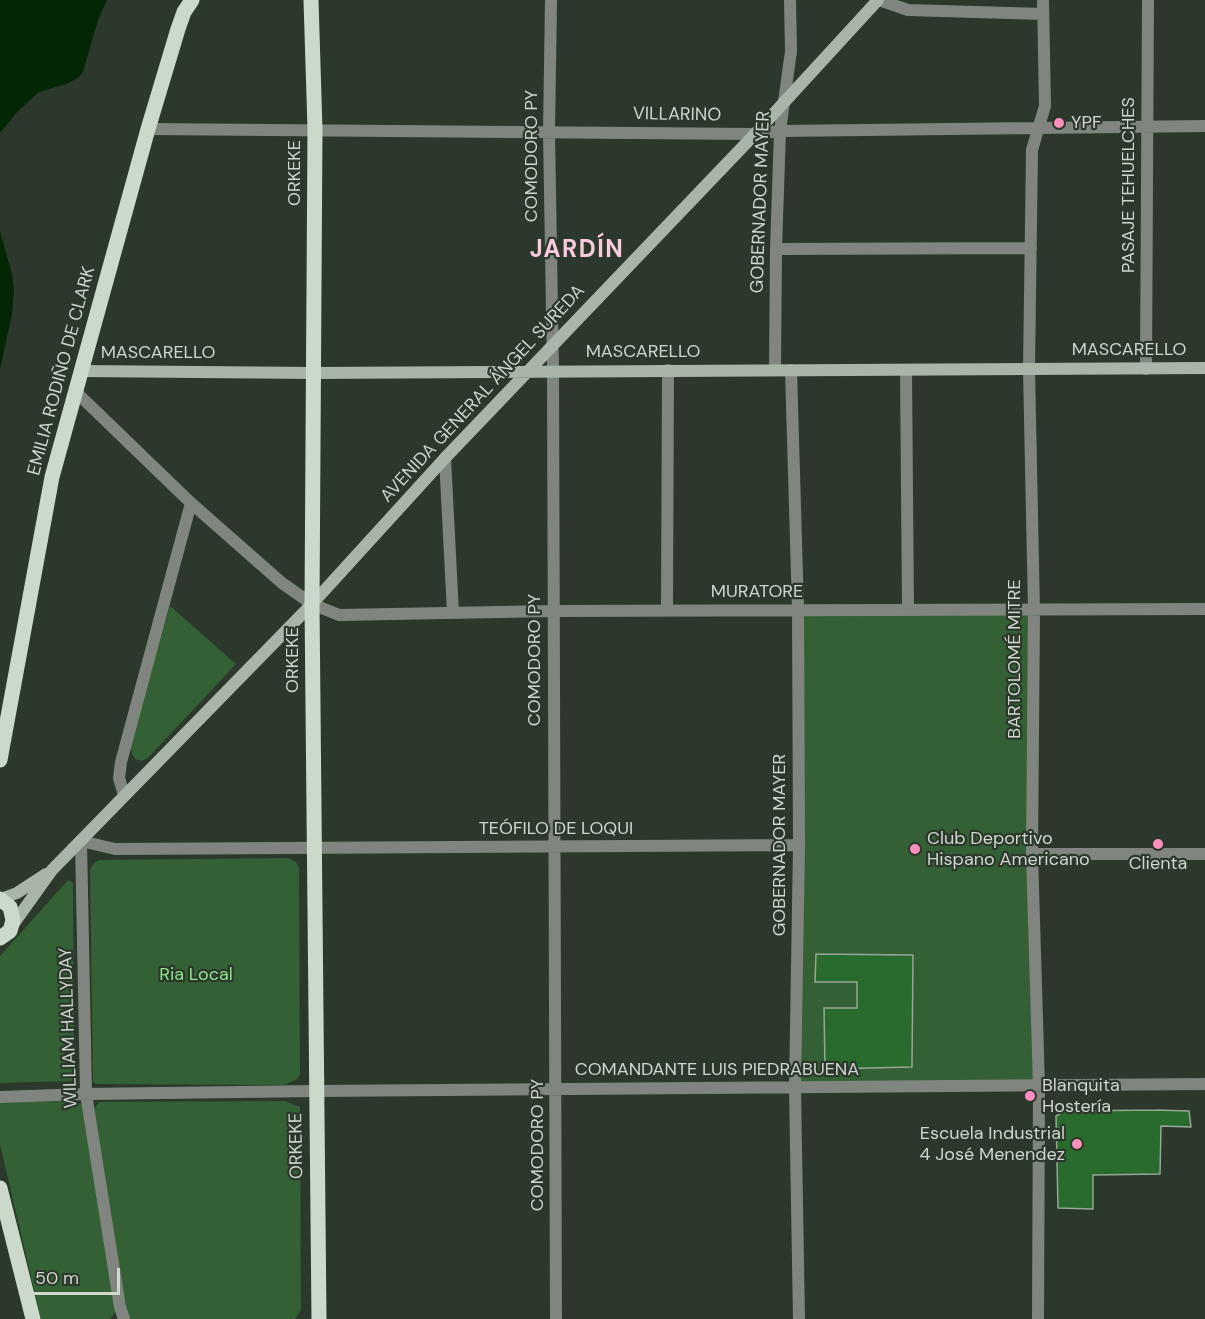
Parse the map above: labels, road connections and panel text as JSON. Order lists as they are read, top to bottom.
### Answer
{
  "streets": {
    "main road": [
      "ORKEKE",
      "MASCARELLO",
      "EMILIA RODIÑO DE CLARK",
      "AVENIDA GENERAL ÁNGEL SUREDA"
    ],
    "street": [
      "VILLARINO",
      "COMODORO PY",
      "PASAJE TEHUELCHES",
      "GOBERNADOR MAYER",
      "MURATORE",
      "BARTOLOMÉ MITRE",
      "TEÓFILO DE LOQUI",
      "WILLIAM HALLYDAY",
      "COMANDANTE LUIS PIEDRABUENA"
    ]
  },
  "crossings": [
    ["VILLARINO", "COMODORO PY"],
    ["VILLARINO", "ORKEKE"],
    ["VILLARINO", "PASAJE TEHUELCHES"],
    ["VILLARINO", "GOBERNADOR MAYER"],
    ["VILLARINO", "EMILIA RODIÑO DE CLARK"],
    ["VILLARINO", "AVENIDA GENERAL ÁNGEL SUREDA"],
    ["VILLARINO", "BARTOLOMÉ MITRE"],
    ["COMODORO PY", "MASCARELLO"],
    ["COMODORO PY", "AVENIDA GENERAL ÁNGEL SUREDA"],
    ["COMODORO PY", "MURATORE"],
    ["COMODORO PY", "TEÓFILO DE LOQUI"],
    ["COMODORO PY", "COMANDANTE LUIS PIEDRABUENA"],
    ["ORKEKE", "MASCARELLO"],
    ["ORKEKE", "AVENIDA GENERAL ÁNGEL SUREDA"],
    ["ORKEKE", "MURATORE"],
    ["ORKEKE", "TEÓFILO DE LOQUI"],
    ["ORKEKE", "COMANDANTE LUIS PIEDRABUENA"],
    ["PASAJE TEHUELCHES", "MASCARELLO"],
    ["GOBERNADOR MAYER", "MASCARELLO"],
    ["GOBERNADOR MAYER", "AVENIDA GENERAL ÁNGEL SUREDA"],
    ["GOBERNADOR MAYER", "MURATORE"],
    ["GOBERNADOR MAYER", "TEÓFILO DE LOQUI"],
    ["GOBERNADOR MAYER", "COMANDANTE LUIS PIEDRABUENA"],
    ["MASCARELLO", "EMILIA RODIÑO DE CLARK"],
    ["MASCARELLO", "AVENIDA GENERAL ÁNGEL SUREDA"],
    ["MASCARELLO", "BARTOLOMÉ MITRE"],
    ["EMILIA RODIÑO DE CLARK", "MURATORE"],
    ["AVENIDA GENERAL ÁNGEL SUREDA", "MURATORE"],
    ["AVENIDA GENERAL ÁNGEL SUREDA", "TEÓFILO DE LOQUI"],
    ["AVENIDA GENERAL ÁNGEL SUREDA", "WILLIAM HALLYDAY"],
    ["MURATORE", "BARTOLOMÉ MITRE"],
    ["BARTOLOMÉ MITRE", "COMANDANTE LUIS PIEDRABUENA"],
    ["TEÓFILO DE LOQUI", "WILLIAM HALLYDAY"],
    ["WILLIAM HALLYDAY", "COMANDANTE LUIS PIEDRABUENA"]
  ],
  "districts": ["JARDÍN"],
  "parks": ["Ria Local"],
  "places": [
    "YPF",
    "Clienta",
    "Club Deportivo Hispano Americano",
    "Blanquita Hostería",
    "Escuela Industrial 4 José Menendez"
  ],
  "scale_bar": "50 m"
}
